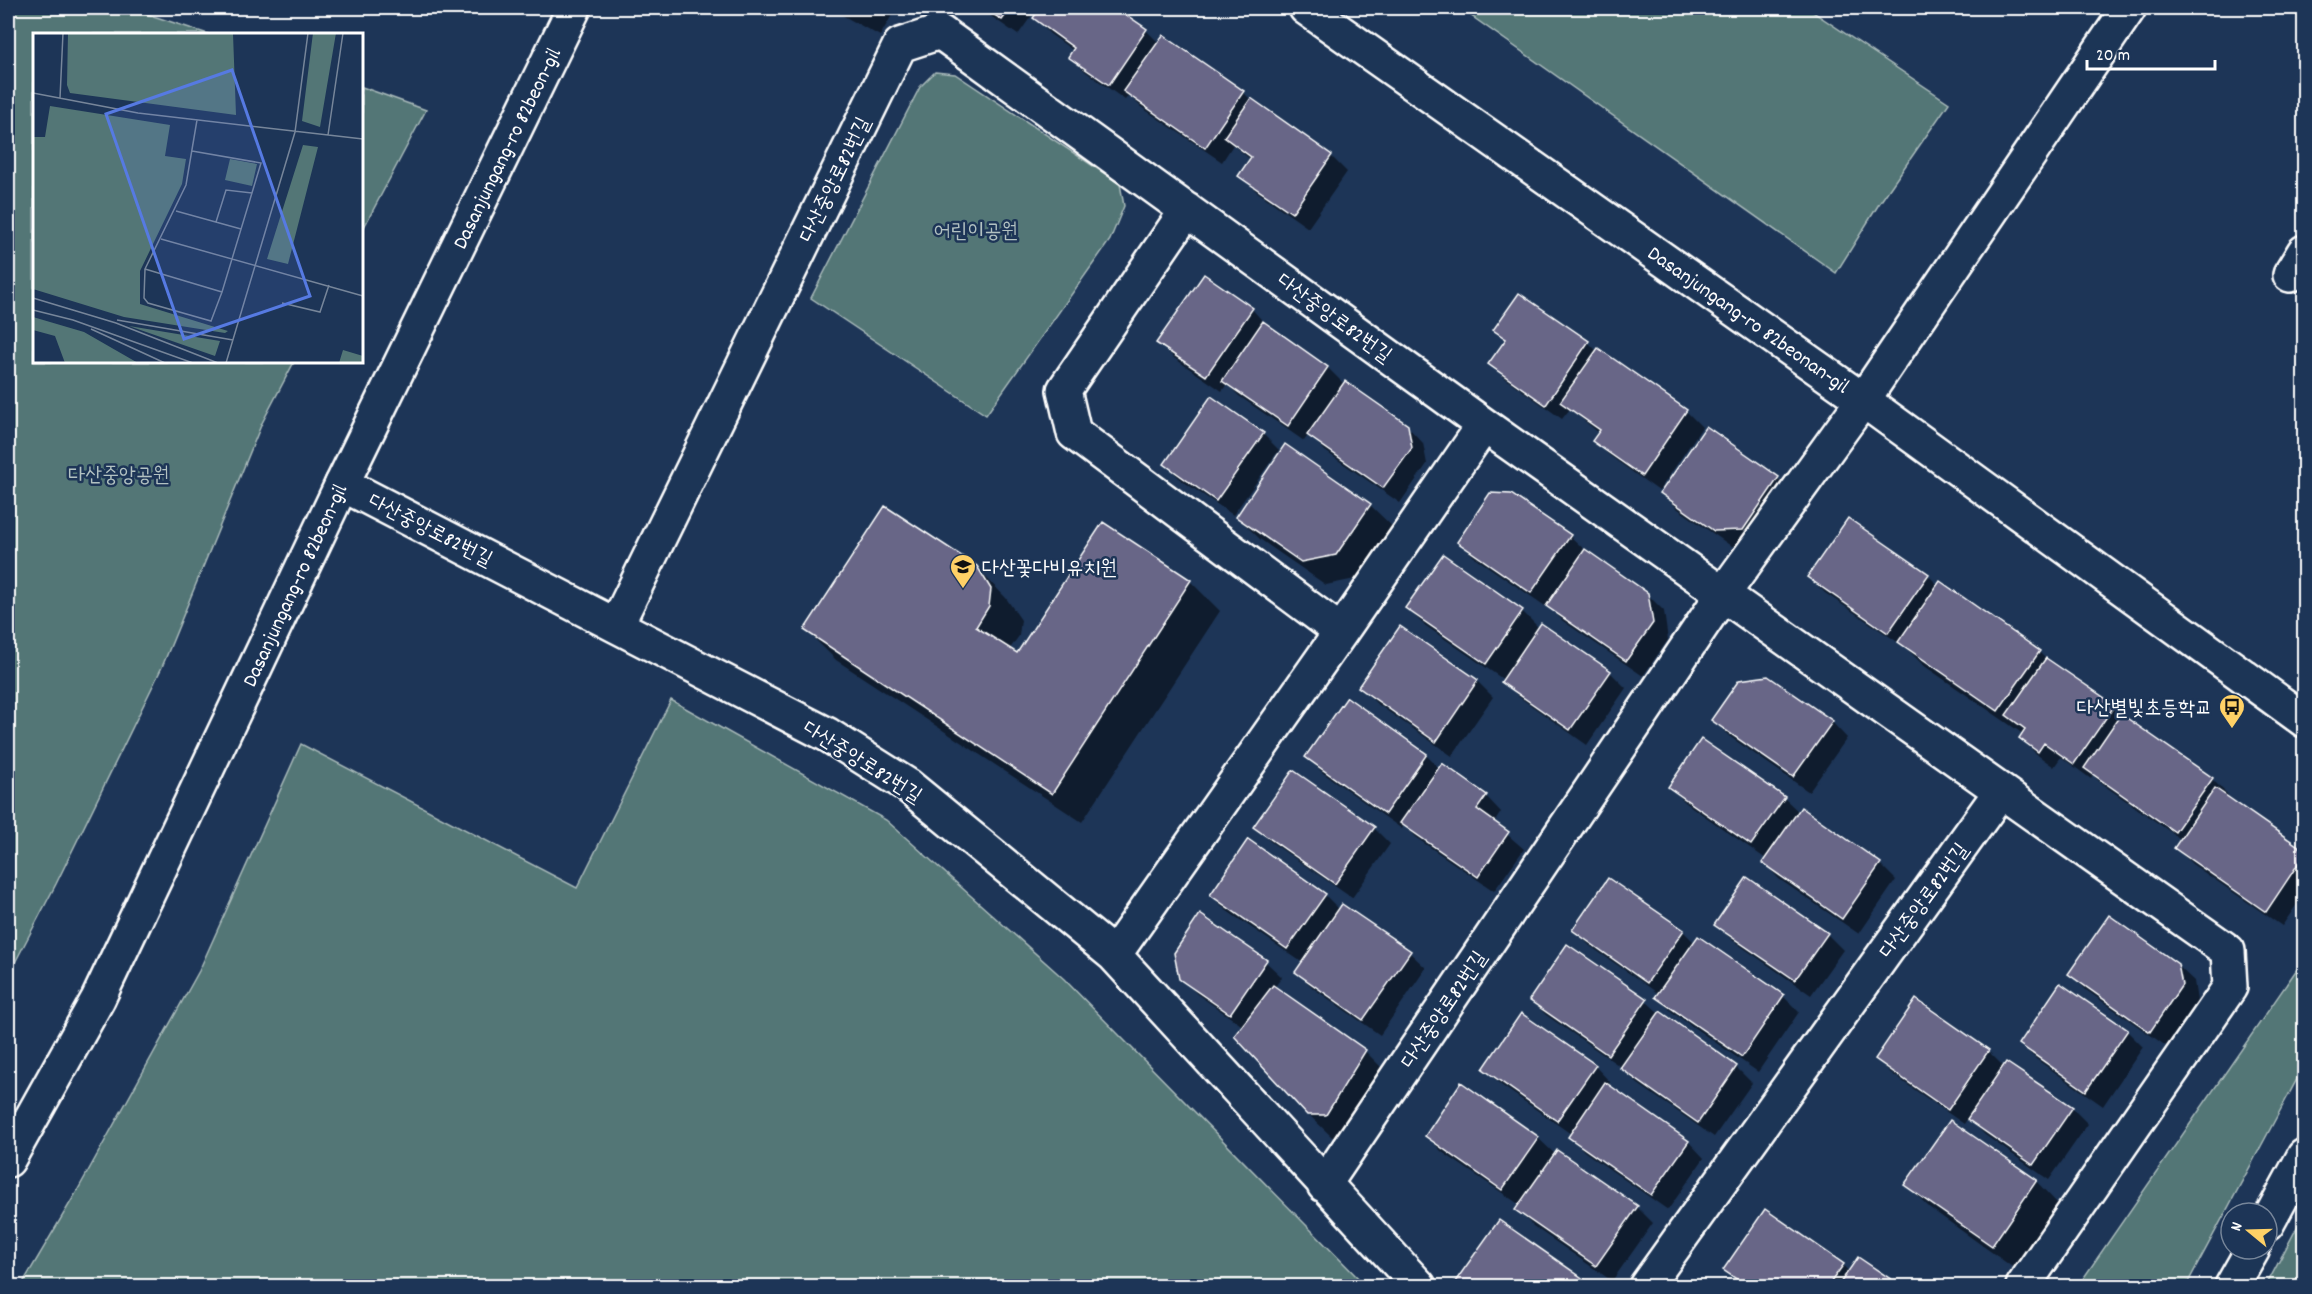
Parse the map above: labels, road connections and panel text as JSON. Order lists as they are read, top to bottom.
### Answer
{
  "streets": {
    "main road": ["Dasanjungang-ro 82beon-gil", "다산중앙로82번길", "Dasanjungang-ro 82beonan-gil"]
  },
  "crossings": [
    ["Dasanjungang-ro 82beon-gil", "다산중앙로82번길"],
    ["다산중앙로82번길", "Dasanjungang-ro 82beonan-gil"]
  ],
  "parks": ["어린이공원", "다산중앙공원"],
  "places": {
    "school or university": ["다산꽃다비유치원"],
    "bus stop": ["다산별빛초등학교"]
  },
  "scale_bar": "20 m",
  "north": "left"
}
